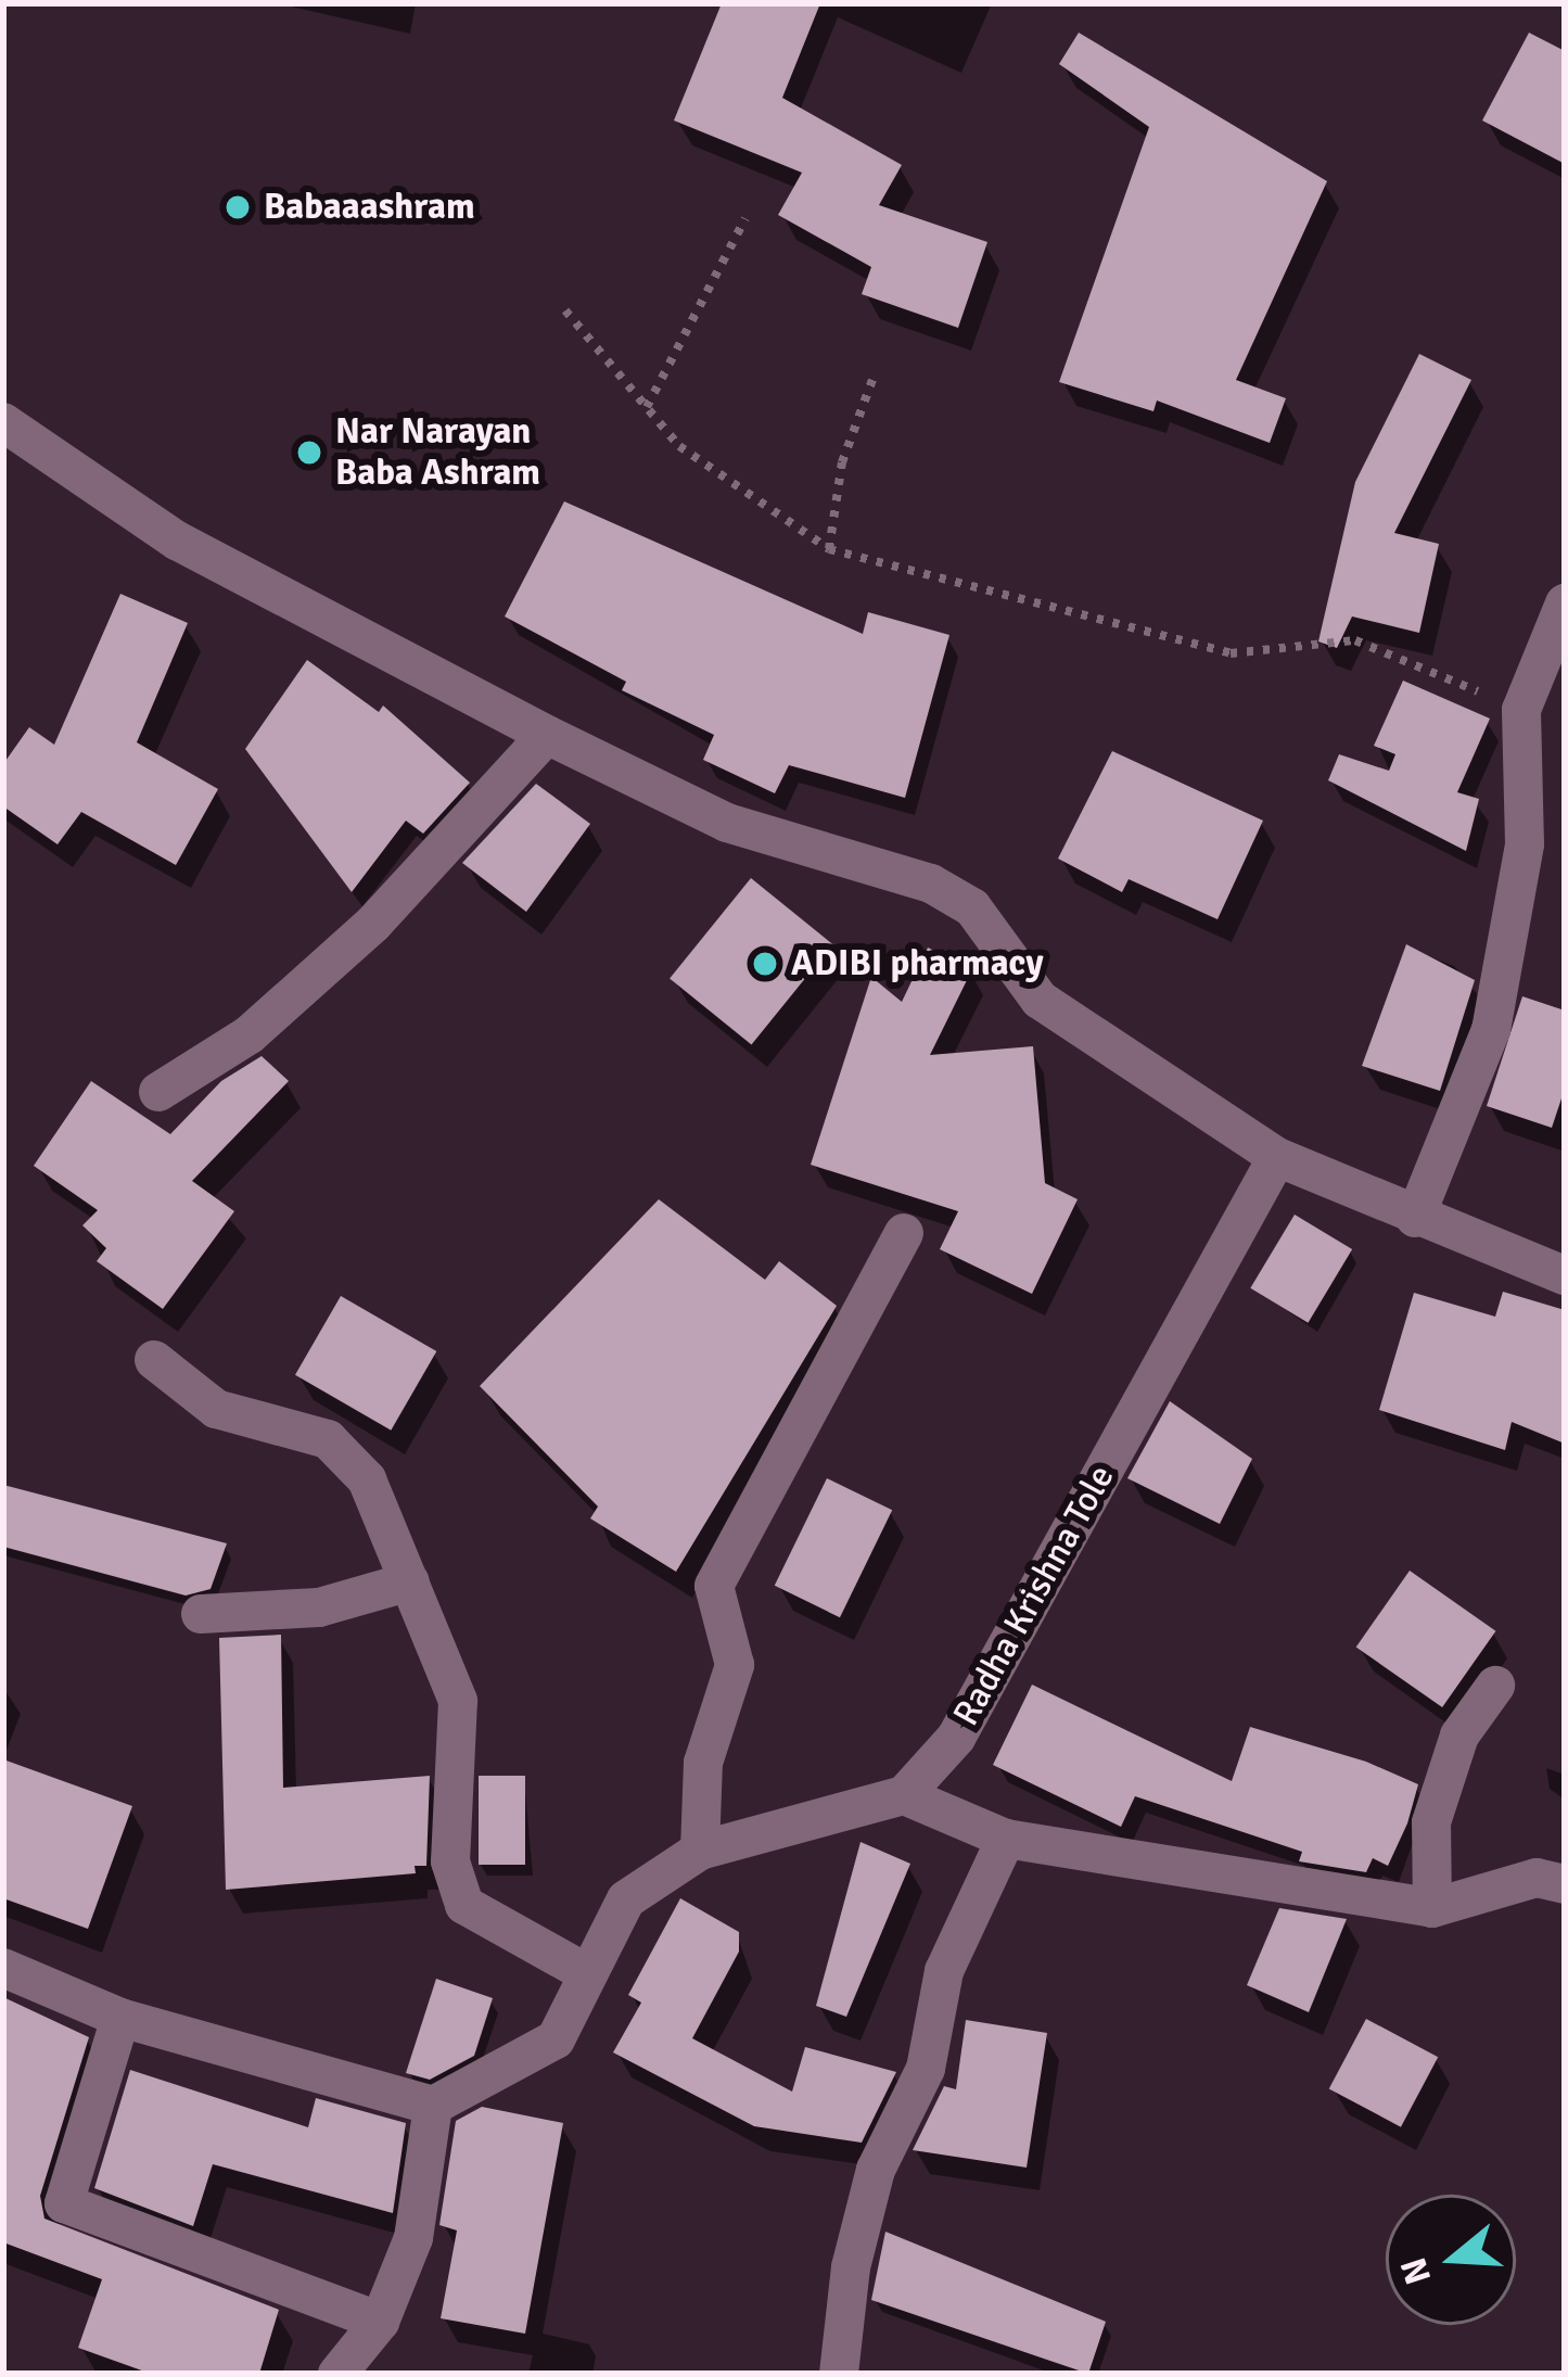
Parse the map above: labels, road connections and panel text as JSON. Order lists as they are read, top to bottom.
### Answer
{
  "streets": {
    "street": ["Radha Krishna Tole"]
  },
  "places": ["Babaaashram", "Nar Narayan Baba Ashram", "ADIBI pharmacy"],
  "north": "left"
}
